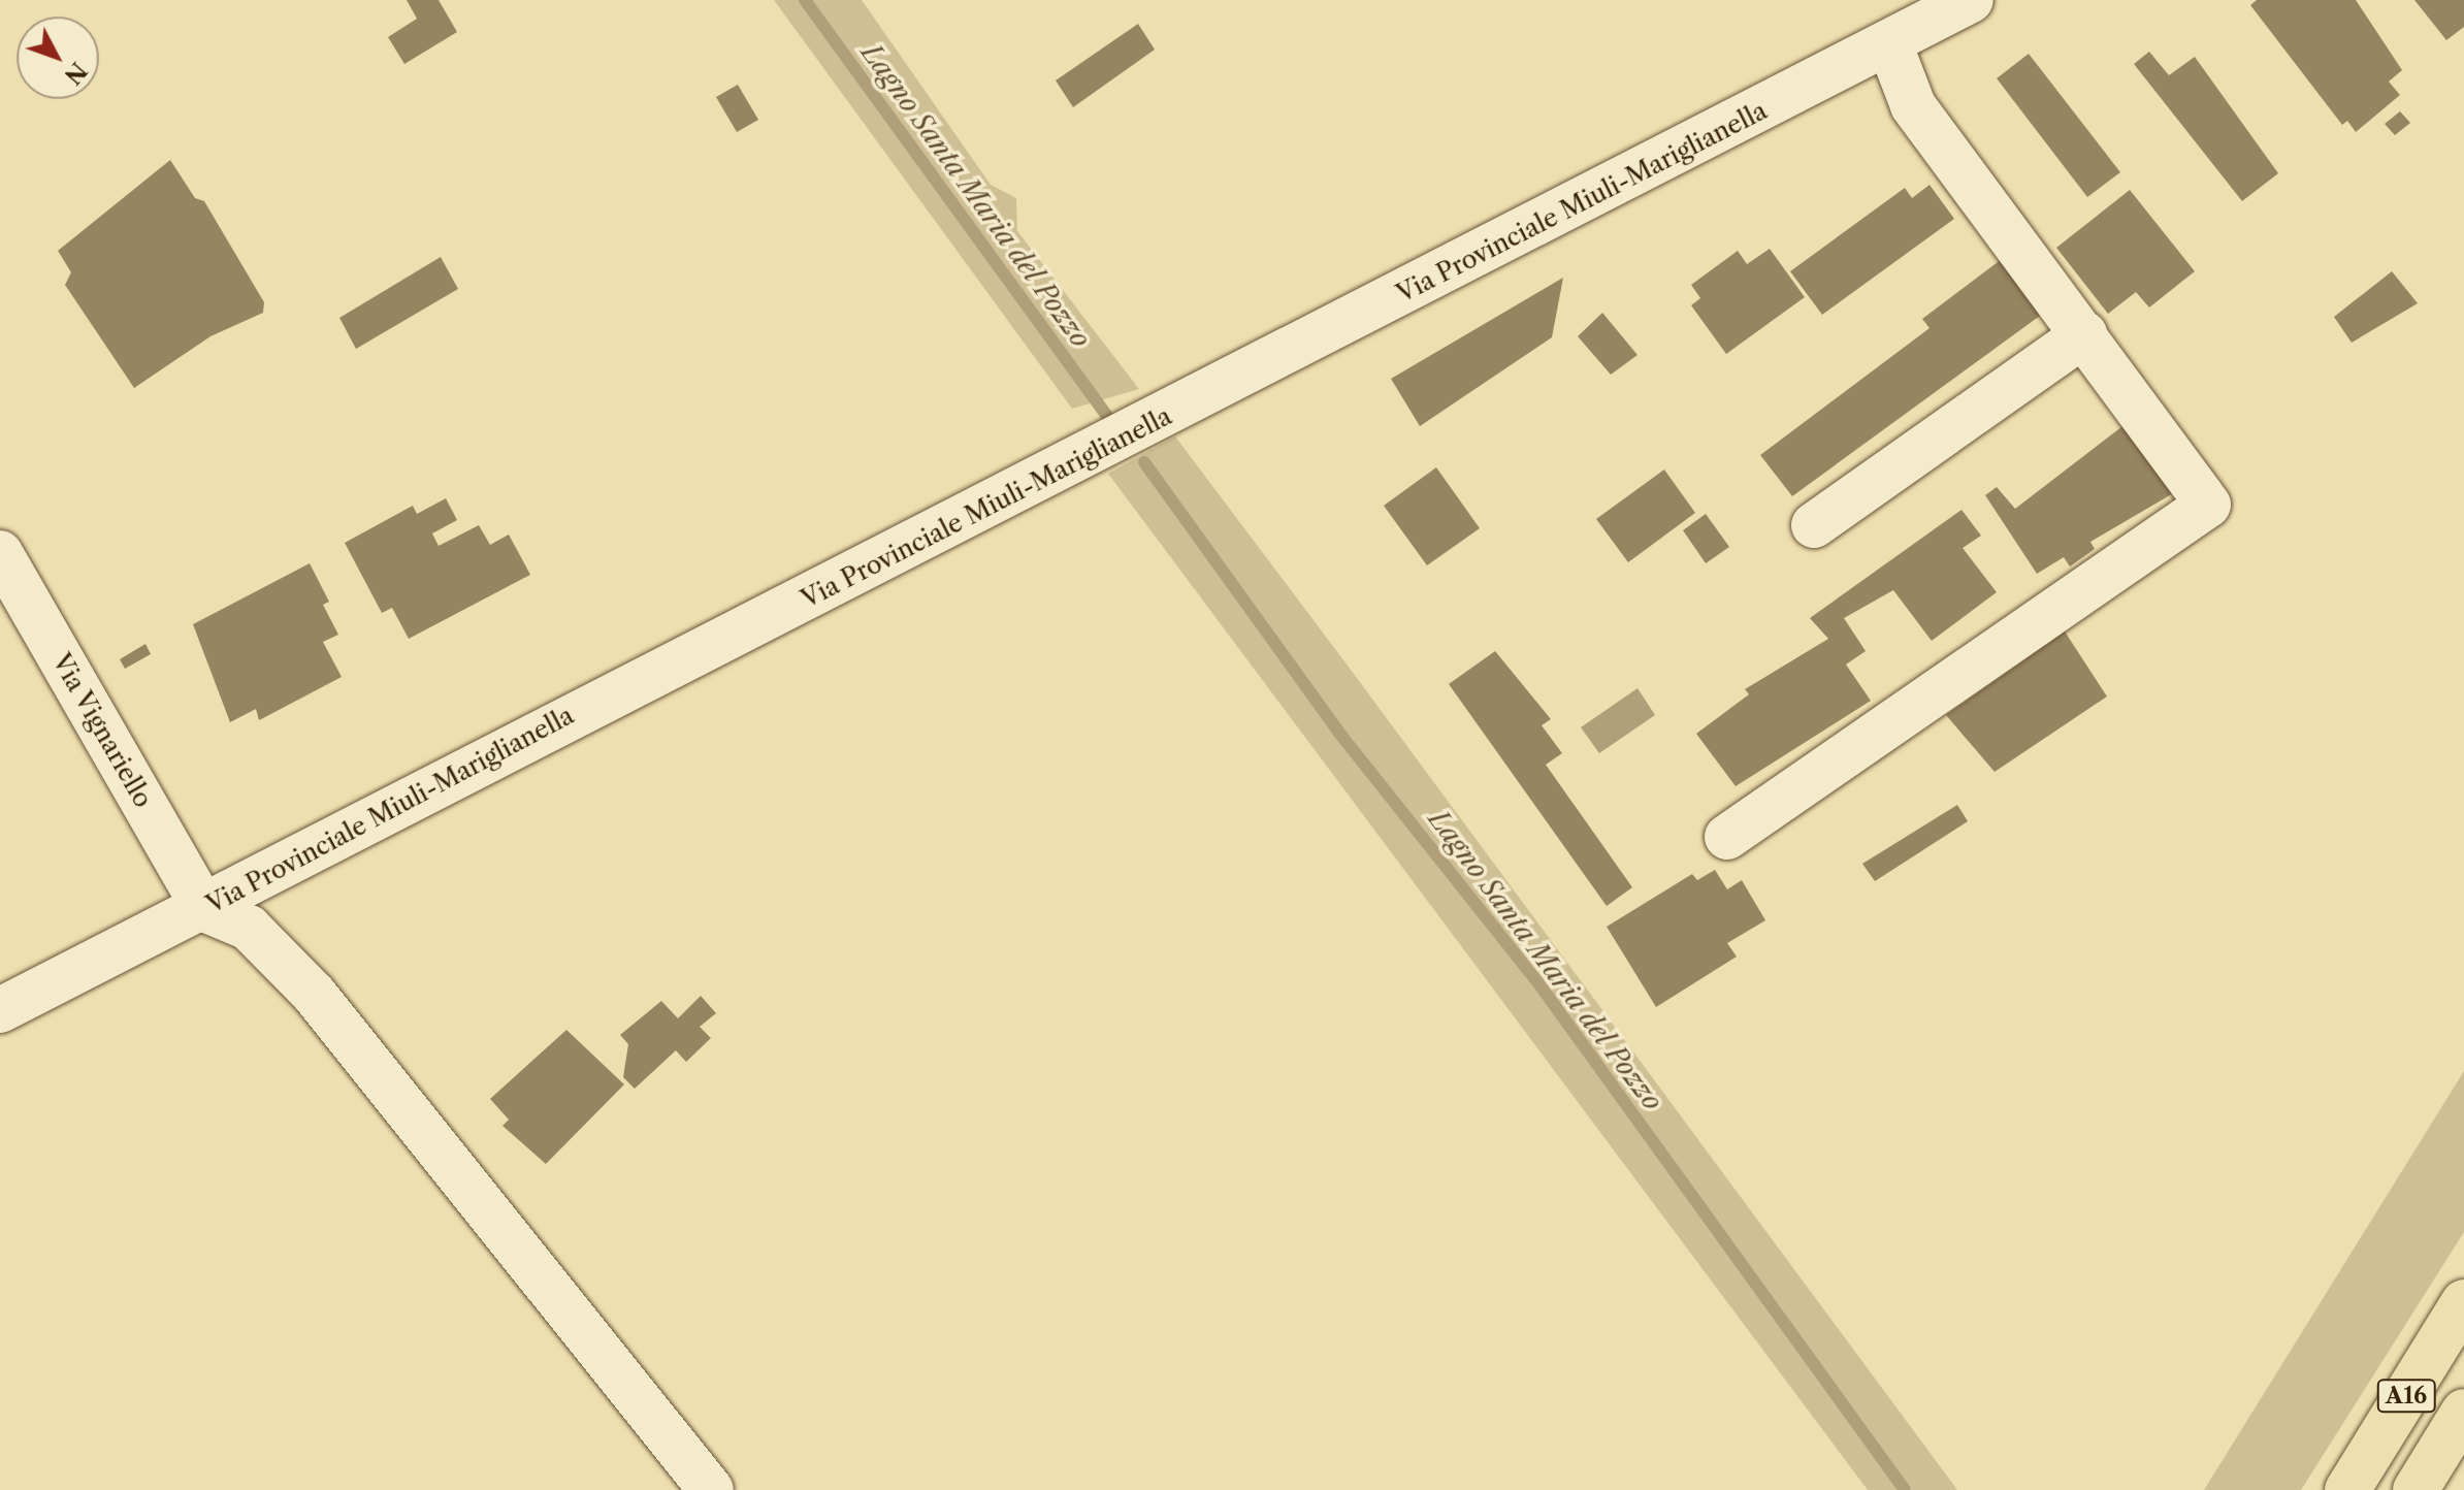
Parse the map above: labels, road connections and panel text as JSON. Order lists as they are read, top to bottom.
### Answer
{
  "streets": {
    "highway": ["A16"],
    "street": ["Via Provinciale Miuli-Mariglianella", "Via Vignariello"]
  },
  "crossings": [
    ["Via Provinciale Miuli-Mariglianella", "Via Vignariello"]
  ],
  "water": ["Lagno Santa Maria del Pozzo"],
  "north": "bottom right"
}
